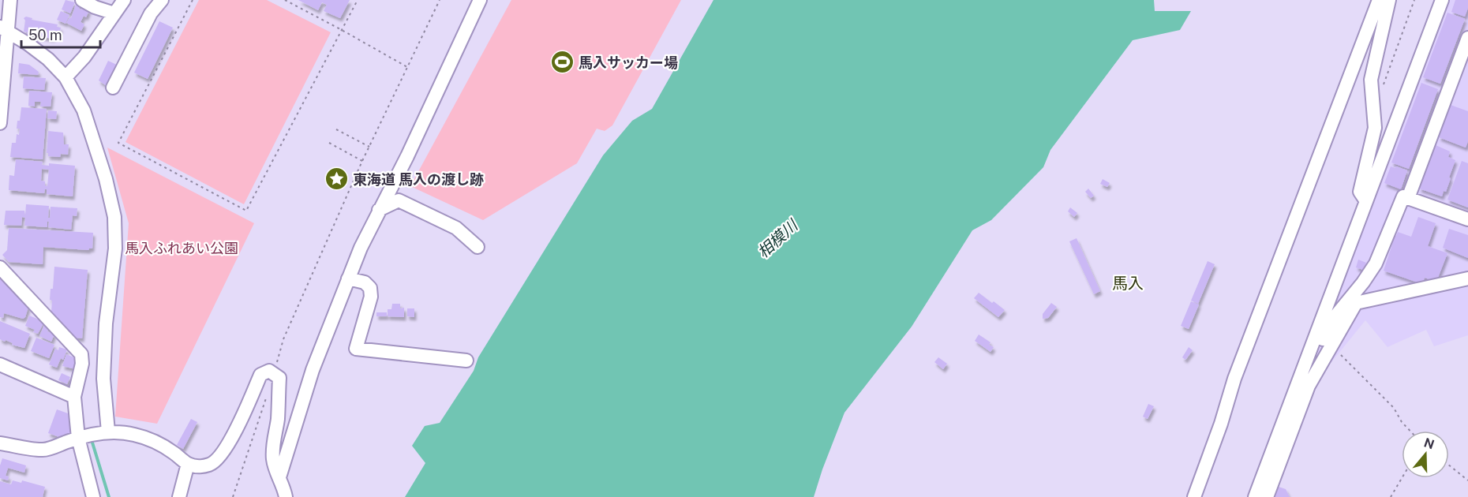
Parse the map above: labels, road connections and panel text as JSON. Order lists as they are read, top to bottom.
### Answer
{
  "districts": ["馬入"],
  "water": ["相模川"],
  "parks": ["馬入ふれあい公園"],
  "places": {
    "sports": ["馬入サッカー場"],
    "place": ["東海道 馬入の渡し跡"]
  },
  "scale_bar": "50 m",
  "north": "top"
}
